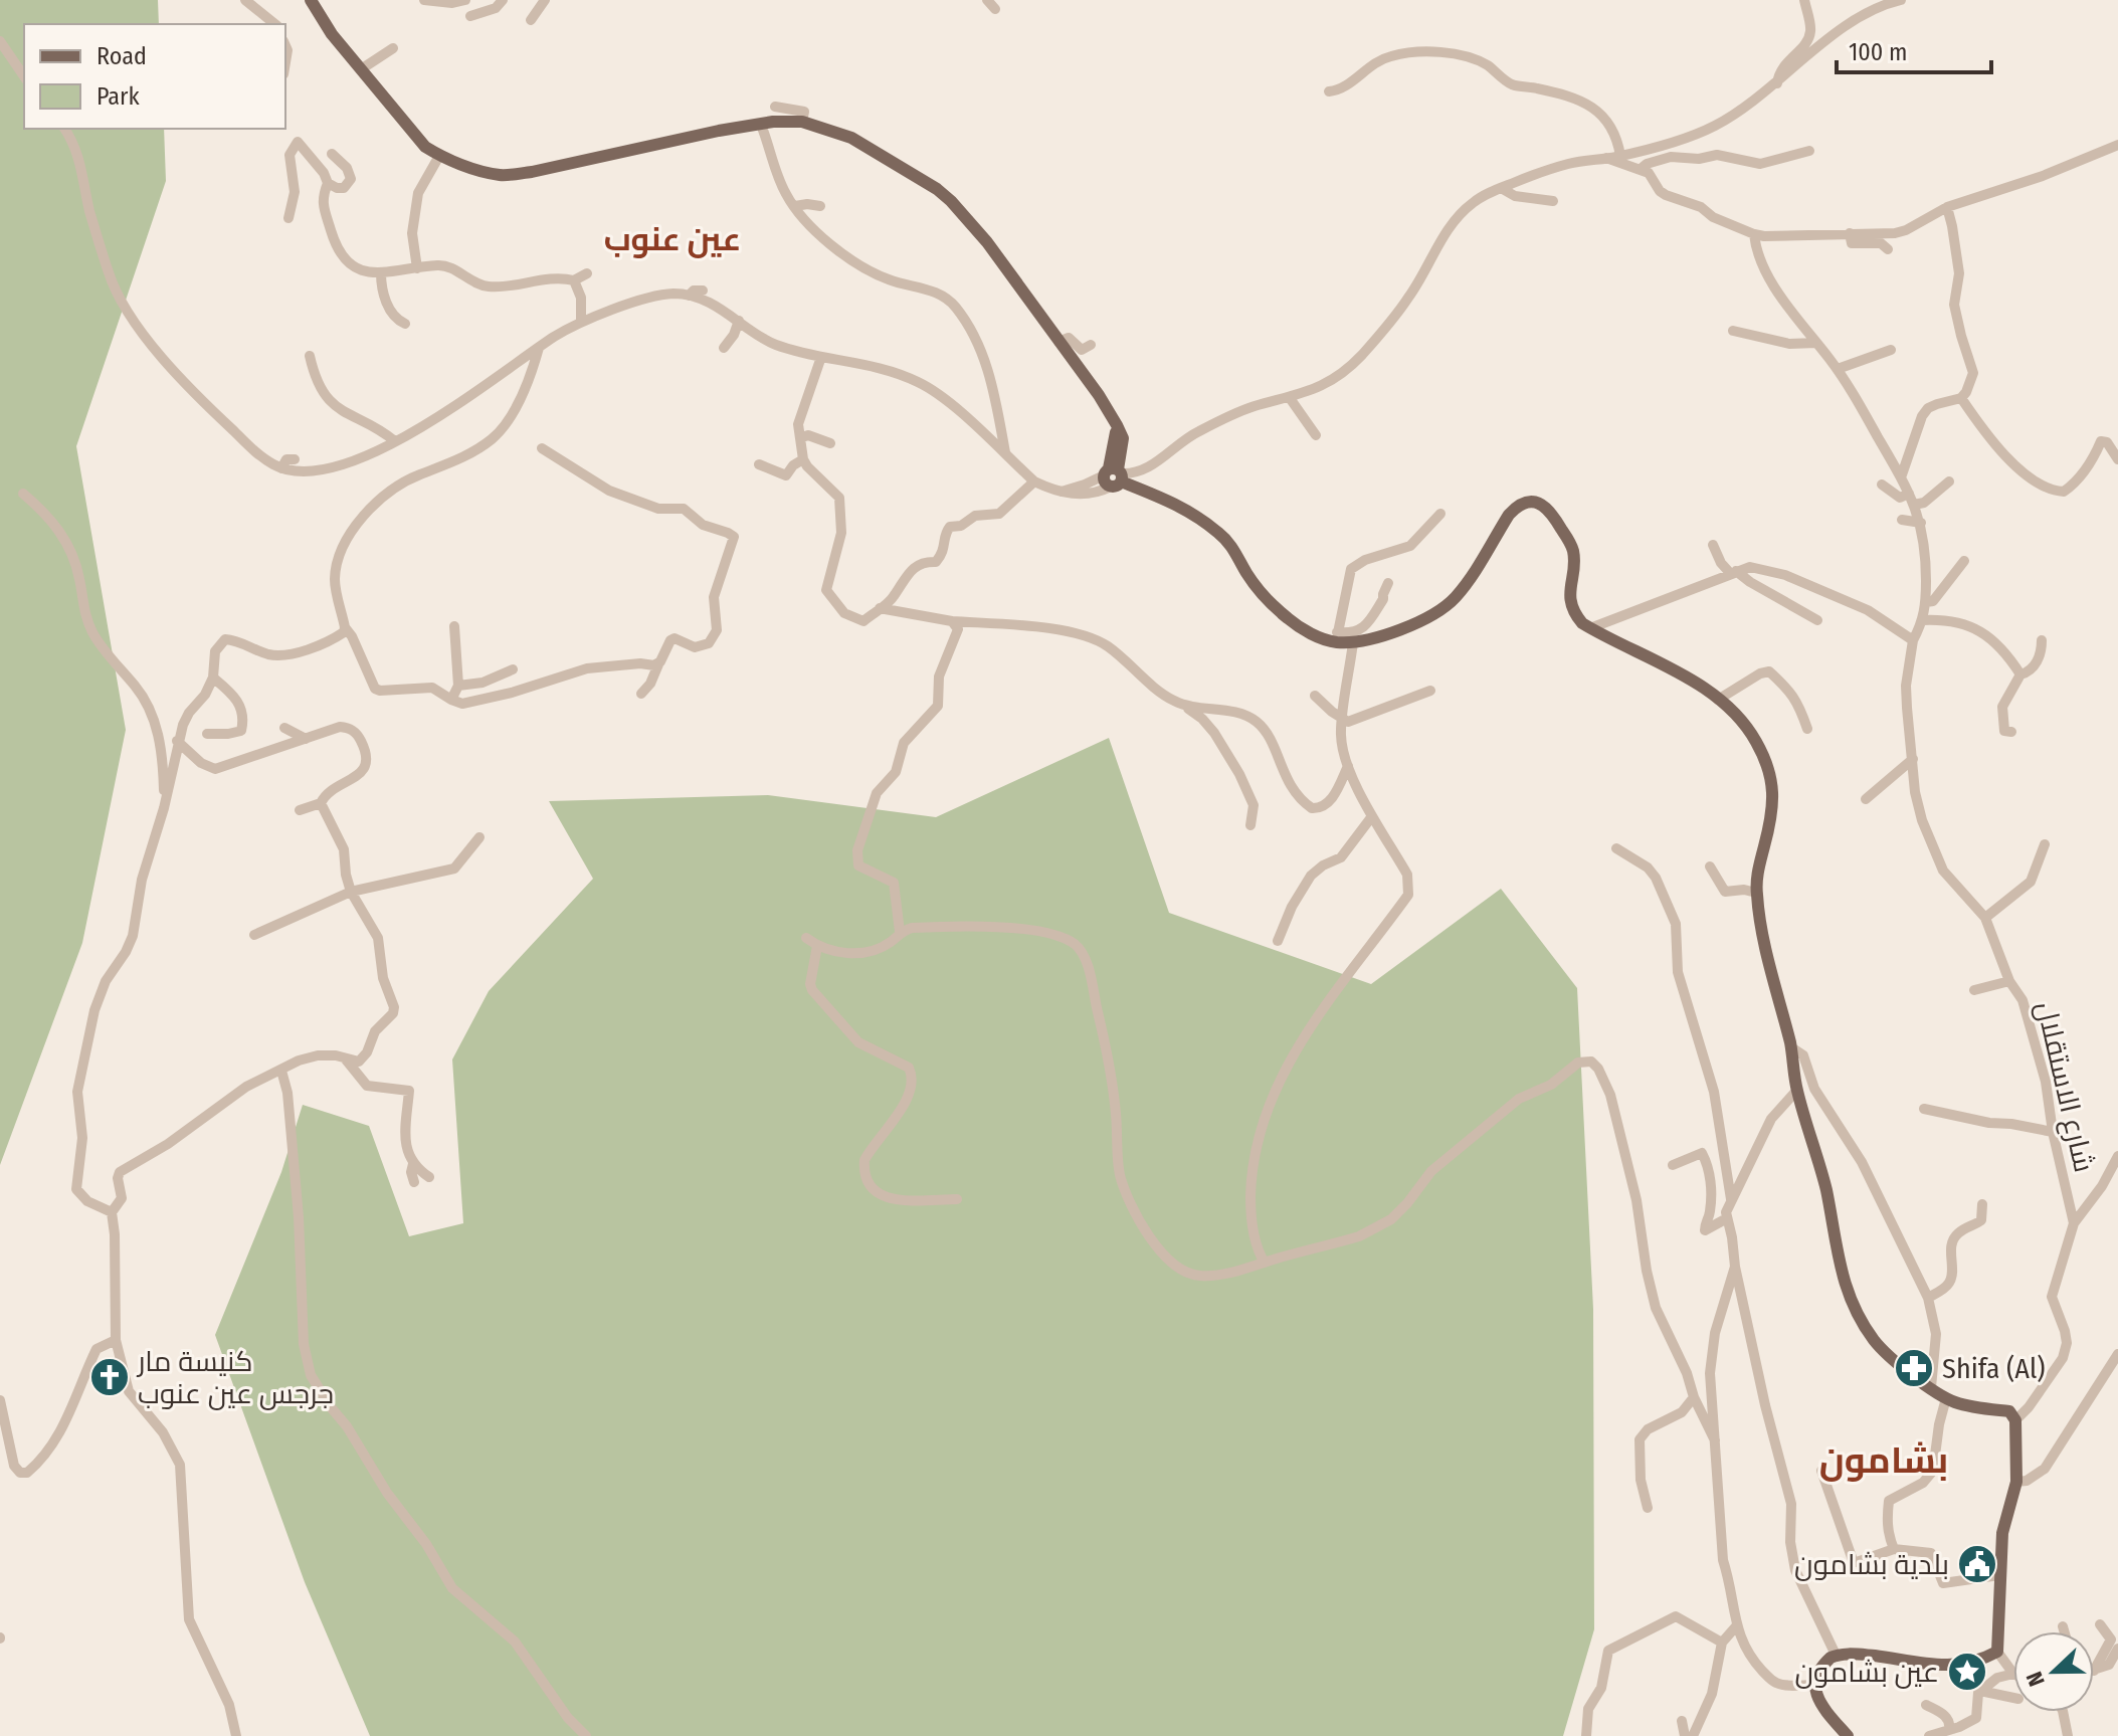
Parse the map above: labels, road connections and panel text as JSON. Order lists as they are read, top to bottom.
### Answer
{
  "streets": {
    "street": ["شارع الاستقلال"]
  },
  "districts": ["عين عنوب", "بشامون"],
  "places": {
    "pharmacy": ["Shifa (Al)"],
    "church": ["كنيسة مار جرجس عين عنوب"],
    "public building": ["بلدية بشامون"],
    "place": ["عين بشامون"]
  },
  "legend": ["Road", "Park"],
  "scale_bar": "100 m",
  "north": "left"
}
